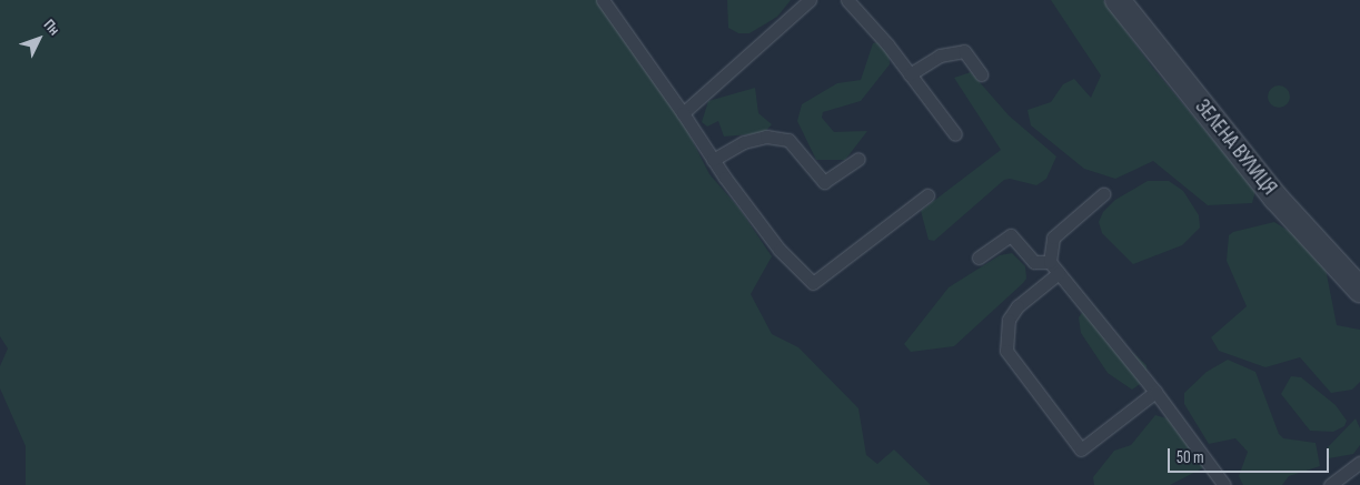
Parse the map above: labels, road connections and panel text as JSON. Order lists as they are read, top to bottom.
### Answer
{
  "streets": {
    "street": ["ЗЕЛЕНА ВУЛИЦЯ"]
  },
  "scale_bar": "50 m",
  "north": "top right"
}
